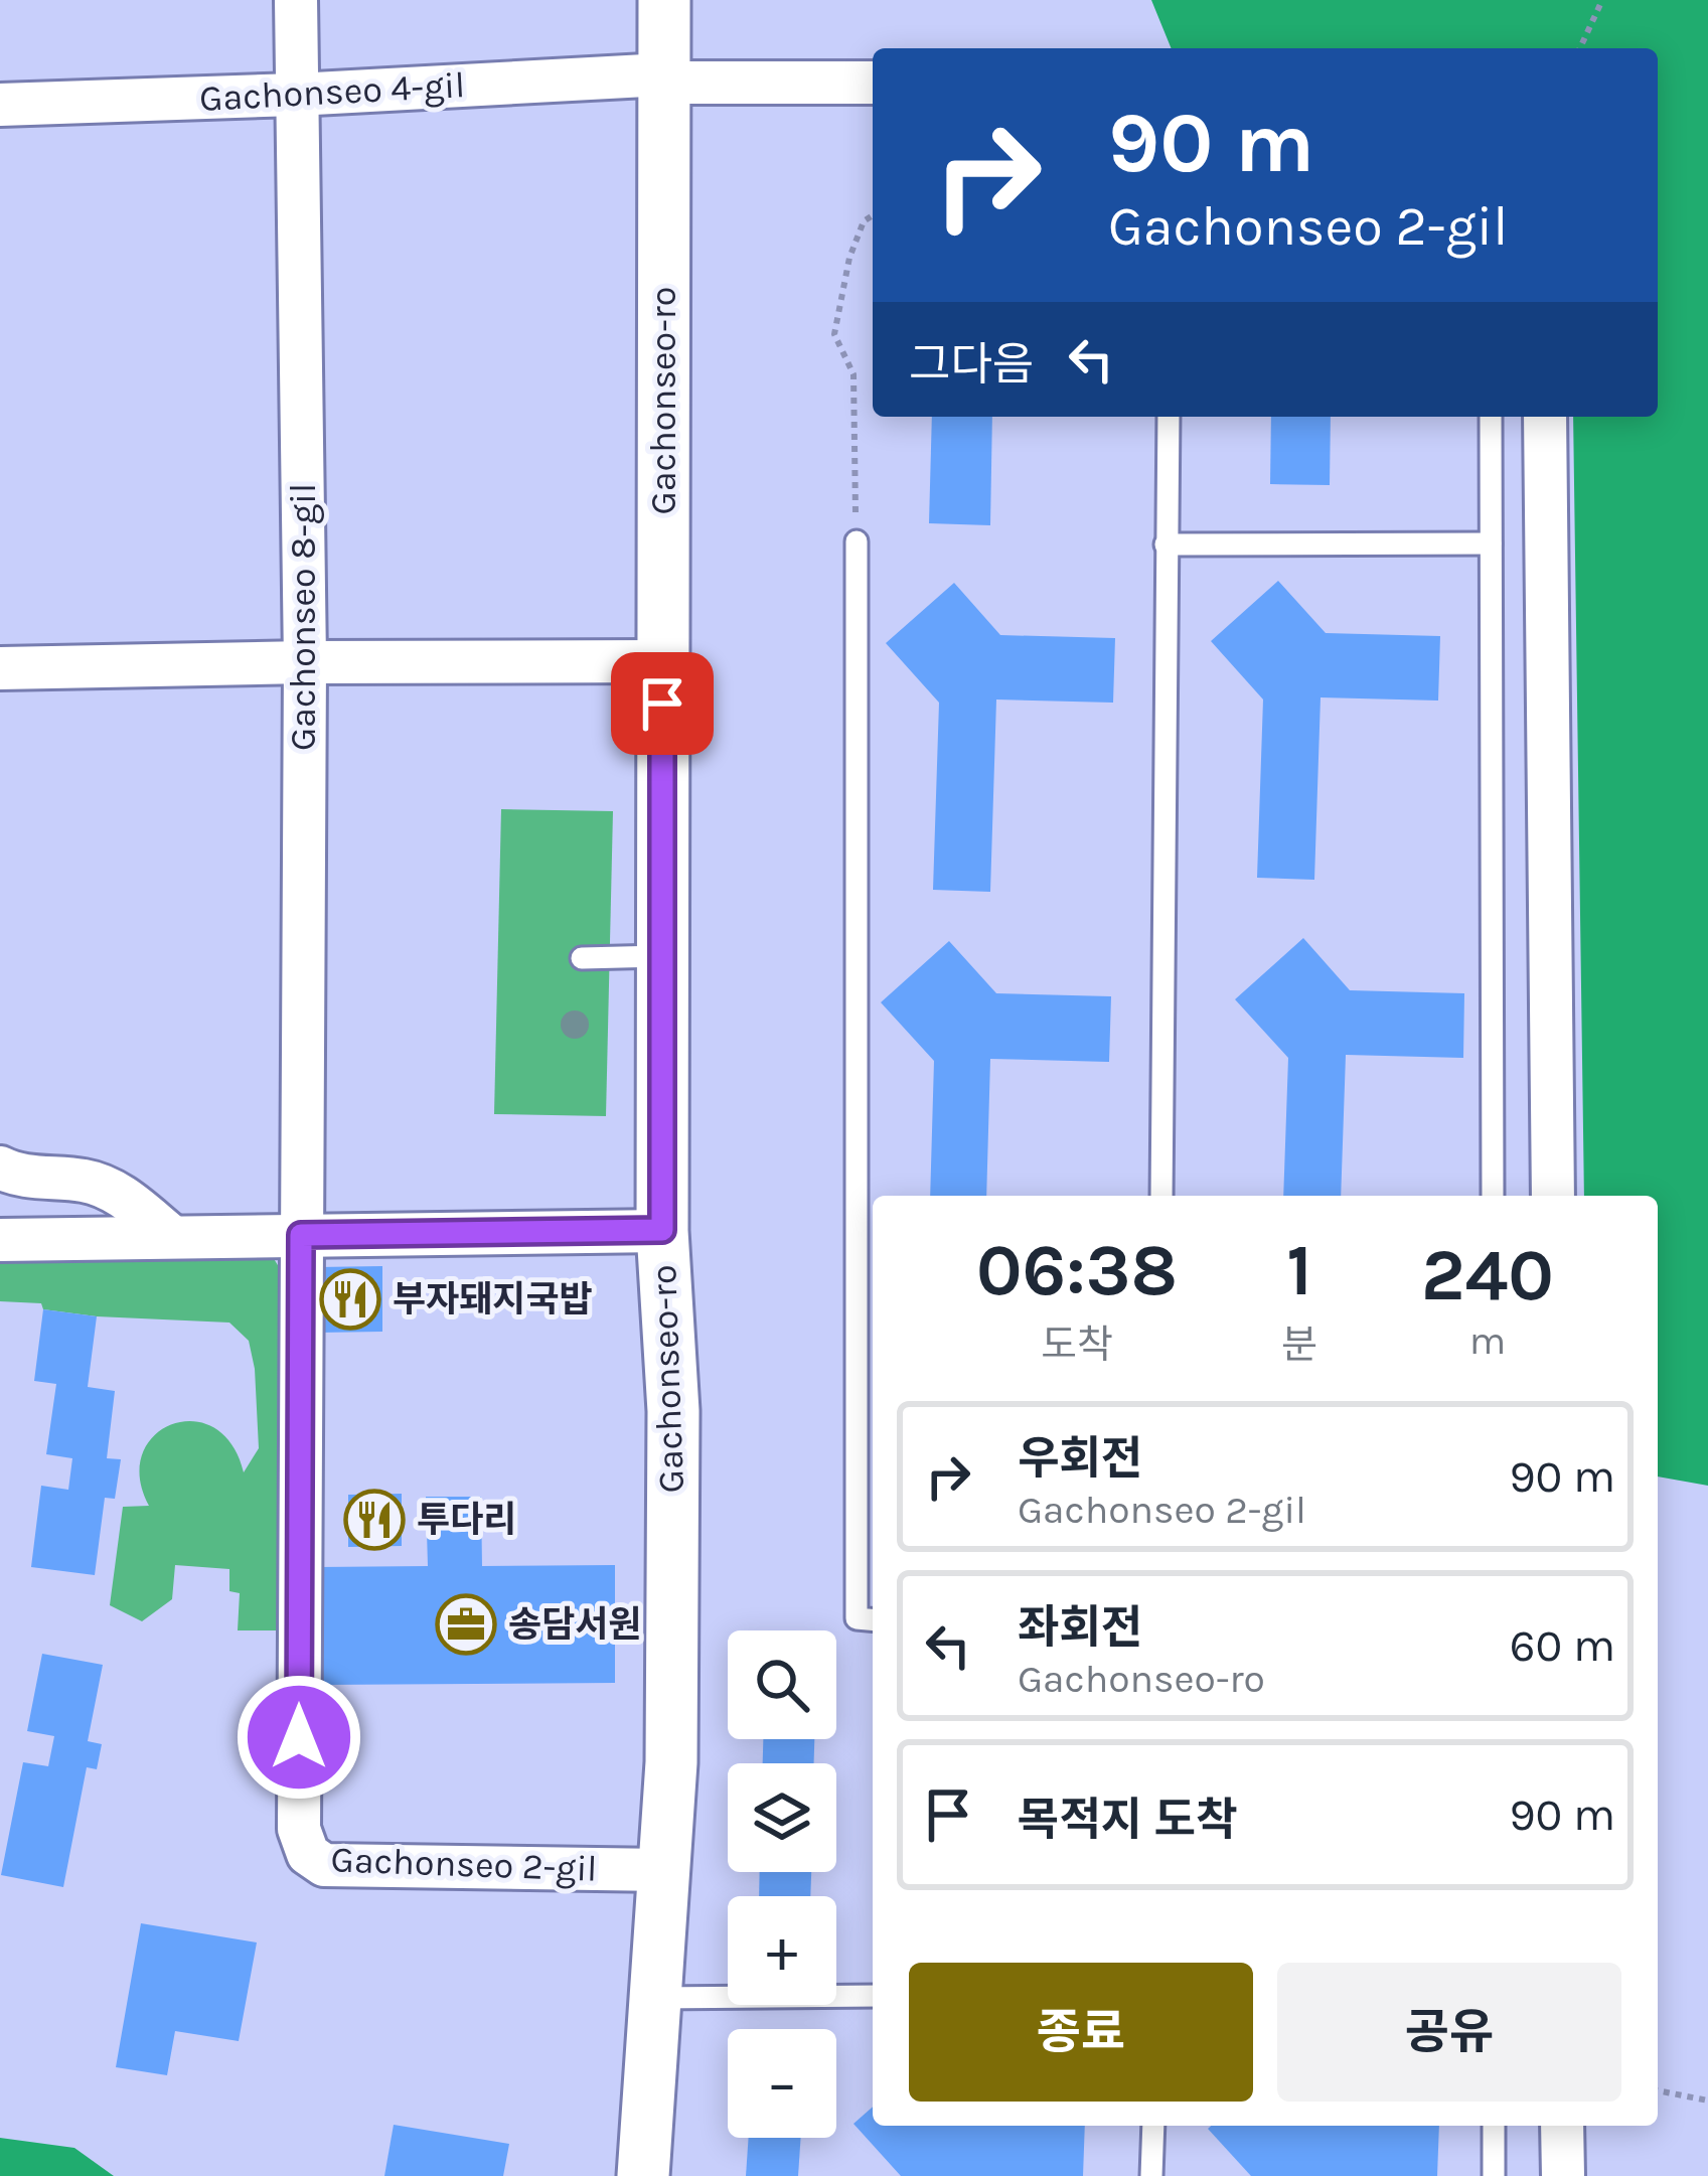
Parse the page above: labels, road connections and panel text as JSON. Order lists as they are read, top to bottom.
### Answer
{
  "streets": {
    "street": [
      "Gachonseo 4-gil",
      "Gachonseo-ro",
      "Gachonseo 8-gil",
      "Gachonseo 2-gil"
    ]
  },
  "crossings": [
    ["Gachonseo 4-gil", "Gachonseo-ro"],
    ["Gachonseo 4-gil", "Gachonseo 8-gil"],
    ["Gachonseo-ro", "Gachonseo 2-gil"],
    ["Gachonseo 8-gil", "Gachonseo 2-gil"]
  ],
  "places": {
    "restaurant": ["부자돼지국밥", "투다리"],
    "office": ["송담서원"]
  },
  "page": {
    "turn": ["90 m", "Gachonseo 2-gil"],
    "then": "그다음",
    "eta": [
      "06:38",
      "도착",
      "1",
      "분",
      "240",
      "m"
    ],
    "list": [
      {
        "name": "우회전",
        "note": "Gachonseo 2-gil",
        "value": "90 m"
      },
      {
        "name": "좌회전",
        "note": "Gachonseo-ro",
        "value": "60 m"
      },
      {
        "name": "목적지 도착",
        "value": "90 m"
      }
    ],
    "map_buttons": ["+", "−"],
    "buttons": ["종료", "공유"]
  }
}
